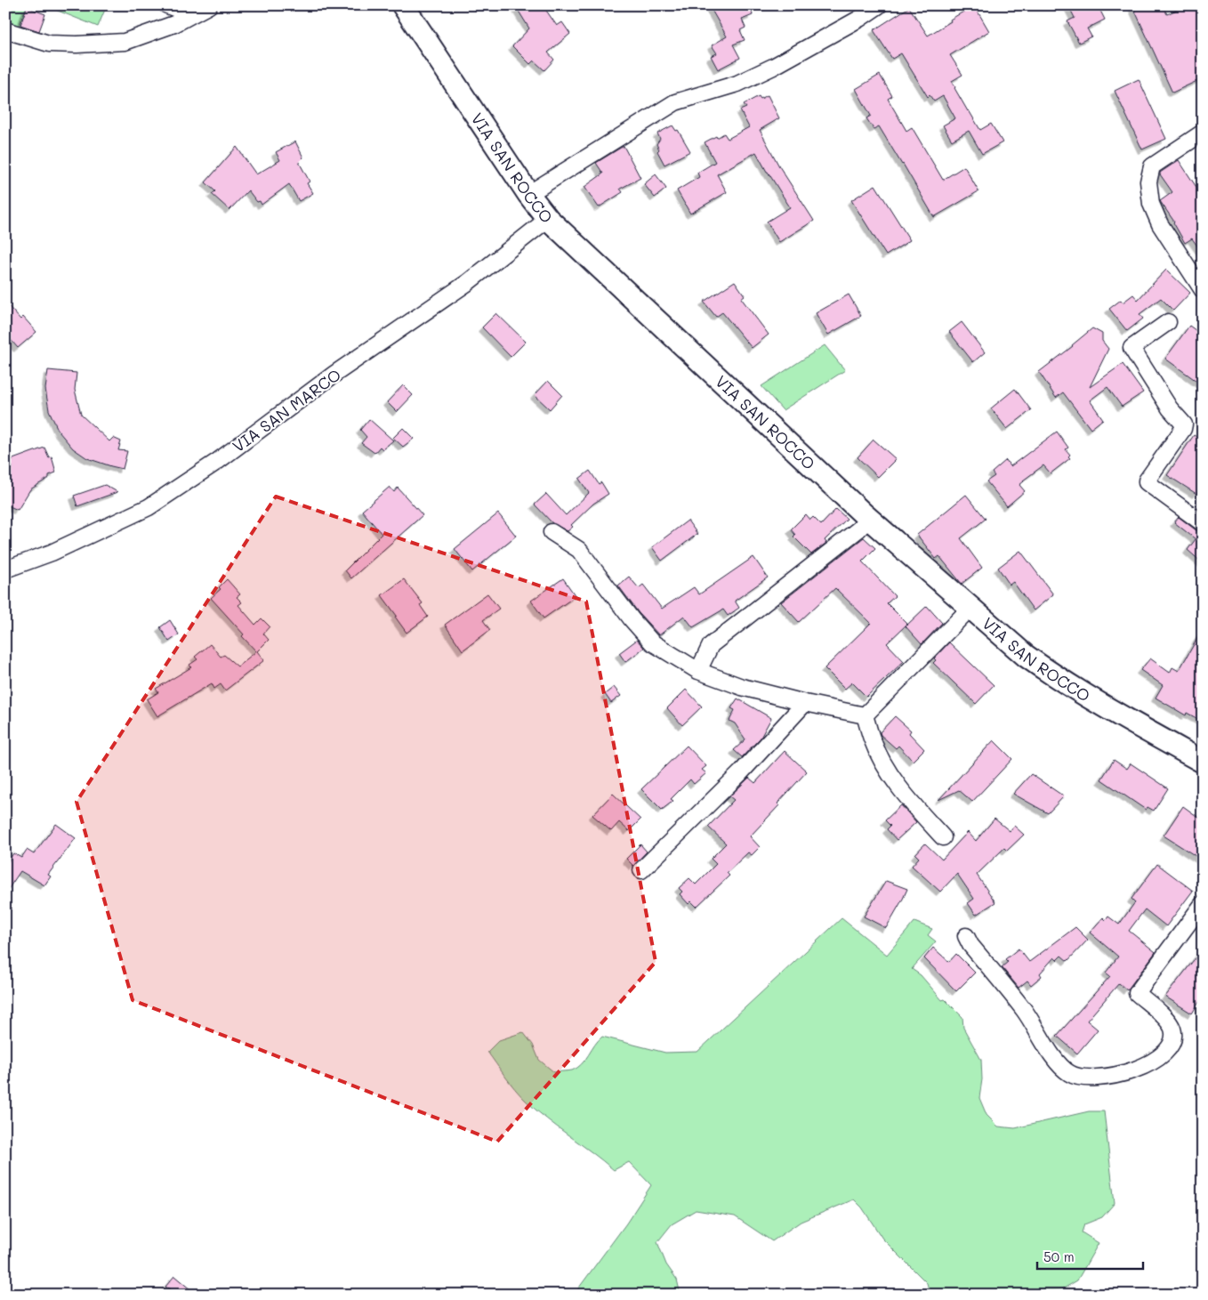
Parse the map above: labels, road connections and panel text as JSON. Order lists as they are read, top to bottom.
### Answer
{
  "streets": {
    "street": ["VIA SAN ROCCO", "VIA SAN MARCO"]
  },
  "crossings": [
    ["VIA SAN ROCCO", "VIA SAN MARCO"]
  ],
  "scale_bar": "50 m"
}
